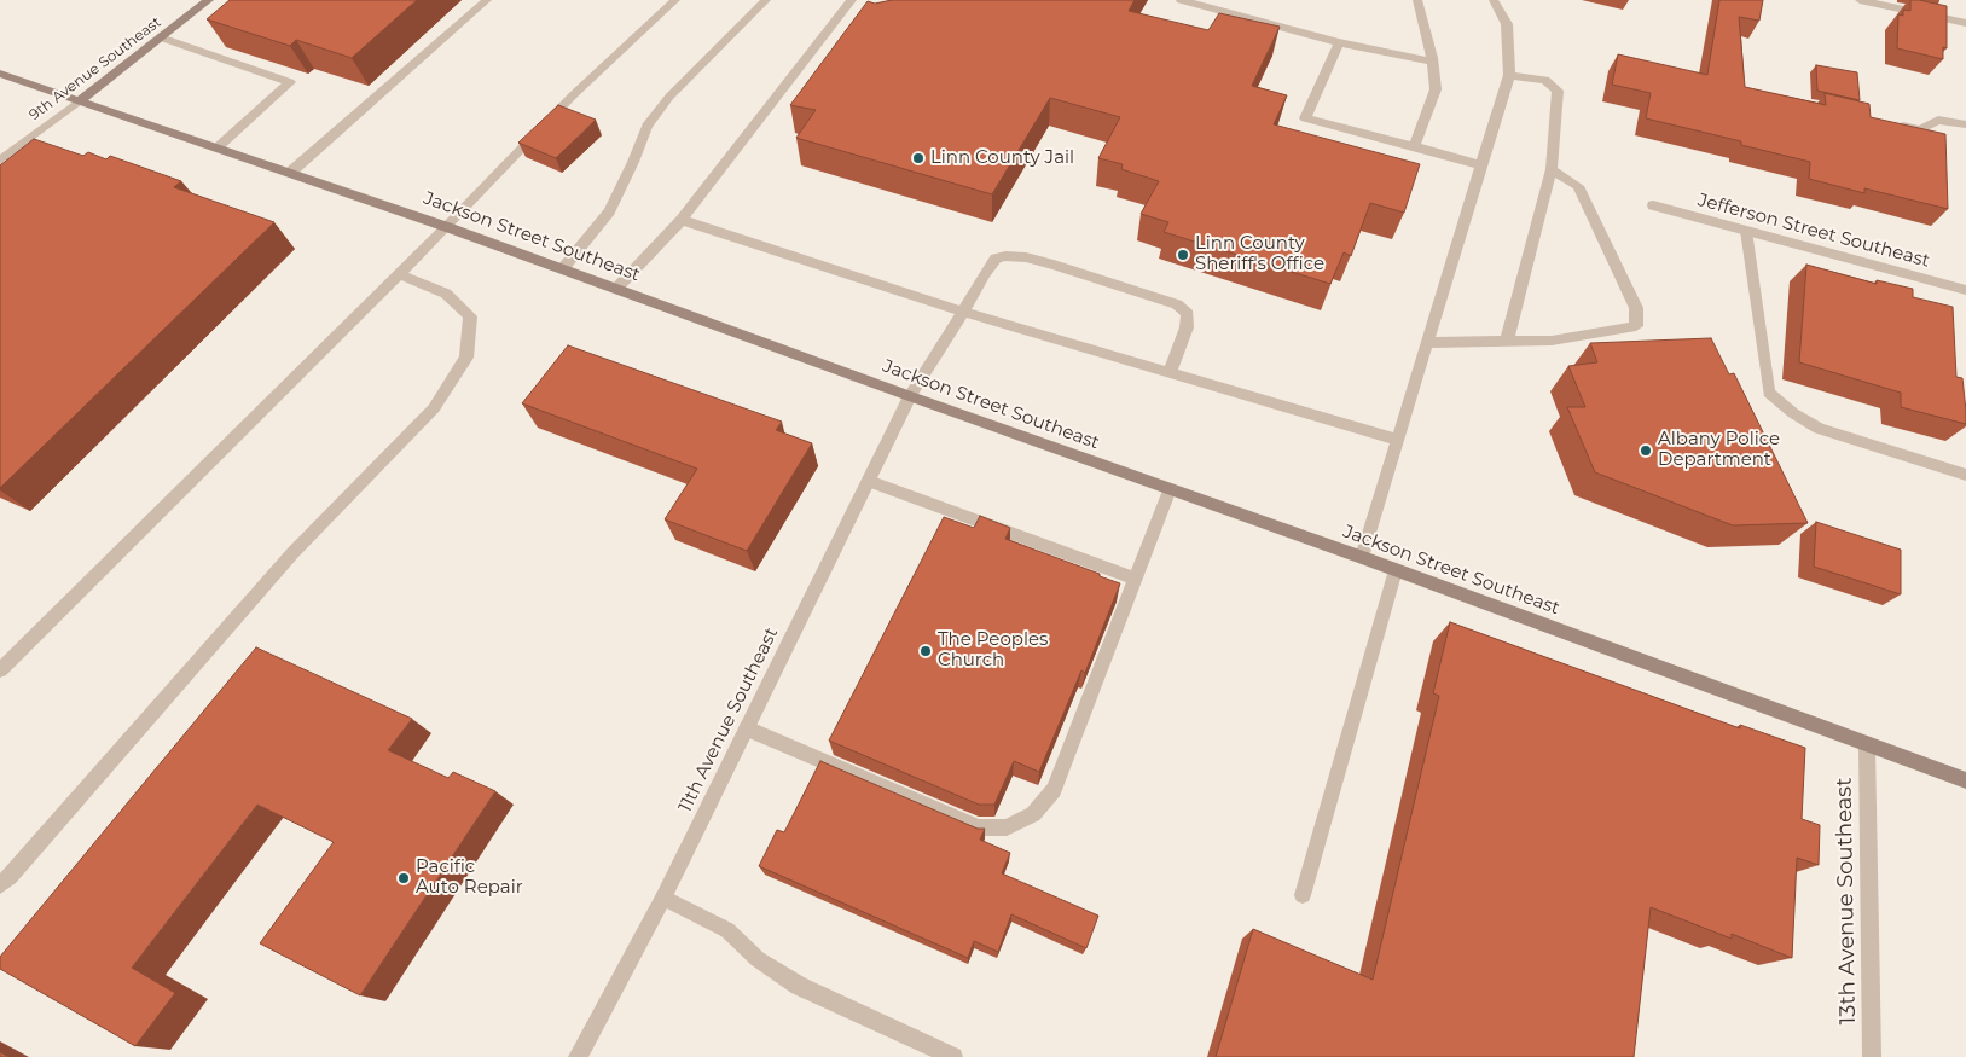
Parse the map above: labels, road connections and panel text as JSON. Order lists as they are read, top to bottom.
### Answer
{
  "streets": {
    "street": [
      "9th Avenue Southeast",
      "Jefferson Street Southeast",
      "Jackson Street Southeast",
      "11th Avenue Southeast",
      "13th Avenue Southeast"
    ]
  },
  "crossings": [
    ["9th Avenue Southeast", "Jackson Street Southeast"],
    ["Jackson Street Southeast", "11th Avenue Southeast"],
    ["Jackson Street Southeast", "13th Avenue Southeast"]
  ],
  "places": [
    "Linn County Jail",
    "Linn County Sheriff's Office",
    "Albany Police Department",
    "The Peoples Church",
    "Pacific Auto Repair"
  ]
}
